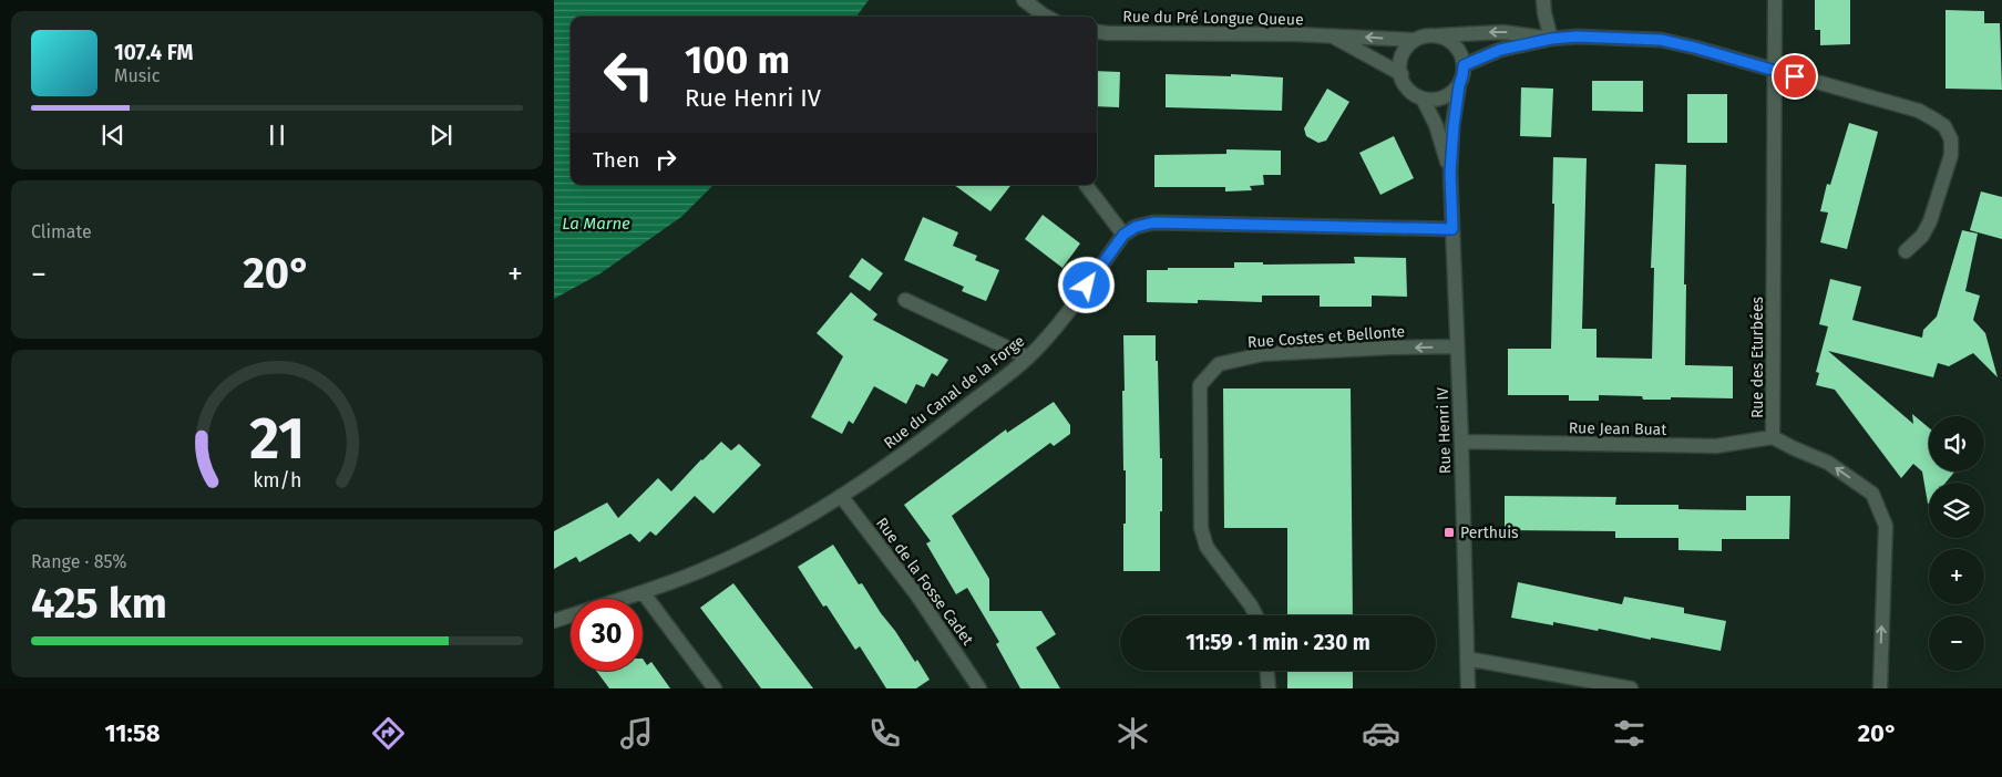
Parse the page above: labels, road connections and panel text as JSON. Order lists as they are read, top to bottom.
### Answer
{
  "streets": {
    "street": [
      "Rue du Pré Longue Queue",
      "Rue Costes et Bellonte",
      "Rue des Eturbées",
      "Rue du Canal de la Forge",
      "Rue Jean Buat",
      "Rue Henri IV",
      "Rue de la Fosse Cadet"
    ]
  },
  "crossings": [
    ["Rue du Pré Longue Queue", "Rue Henri IV"],
    ["Rue Costes et Bellonte", "Rue Henri IV"],
    ["Rue des Eturbées", "Rue Jean Buat"],
    ["Rue du Canal de la Forge", "Rue de la Fosse Cadet"],
    ["Rue Jean Buat", "Rue Henri IV"]
  ],
  "one_way": ["Rue des Eturbées"],
  "water": ["La Marne"],
  "places": {
    "transit": ["Perthuis"]
  },
  "page": {
    "turn": ["100 m", "Rue Henri IV"],
    "song": ["107.4 FM", "Music"],
    "then": "Then",
    "tile": [
      "Climate",
      ["Range · 85%", "425 km"]
    ],
    "heat": ["−", "20°", "+"],
    "map_buttons": ["+", "−"],
    "limit": "30",
    "trip": "11:59 · 1 min · 230 m",
    "tabs": ["11:58", "20°"],
    "gauge": ["21", "km/h"]
  }
}
